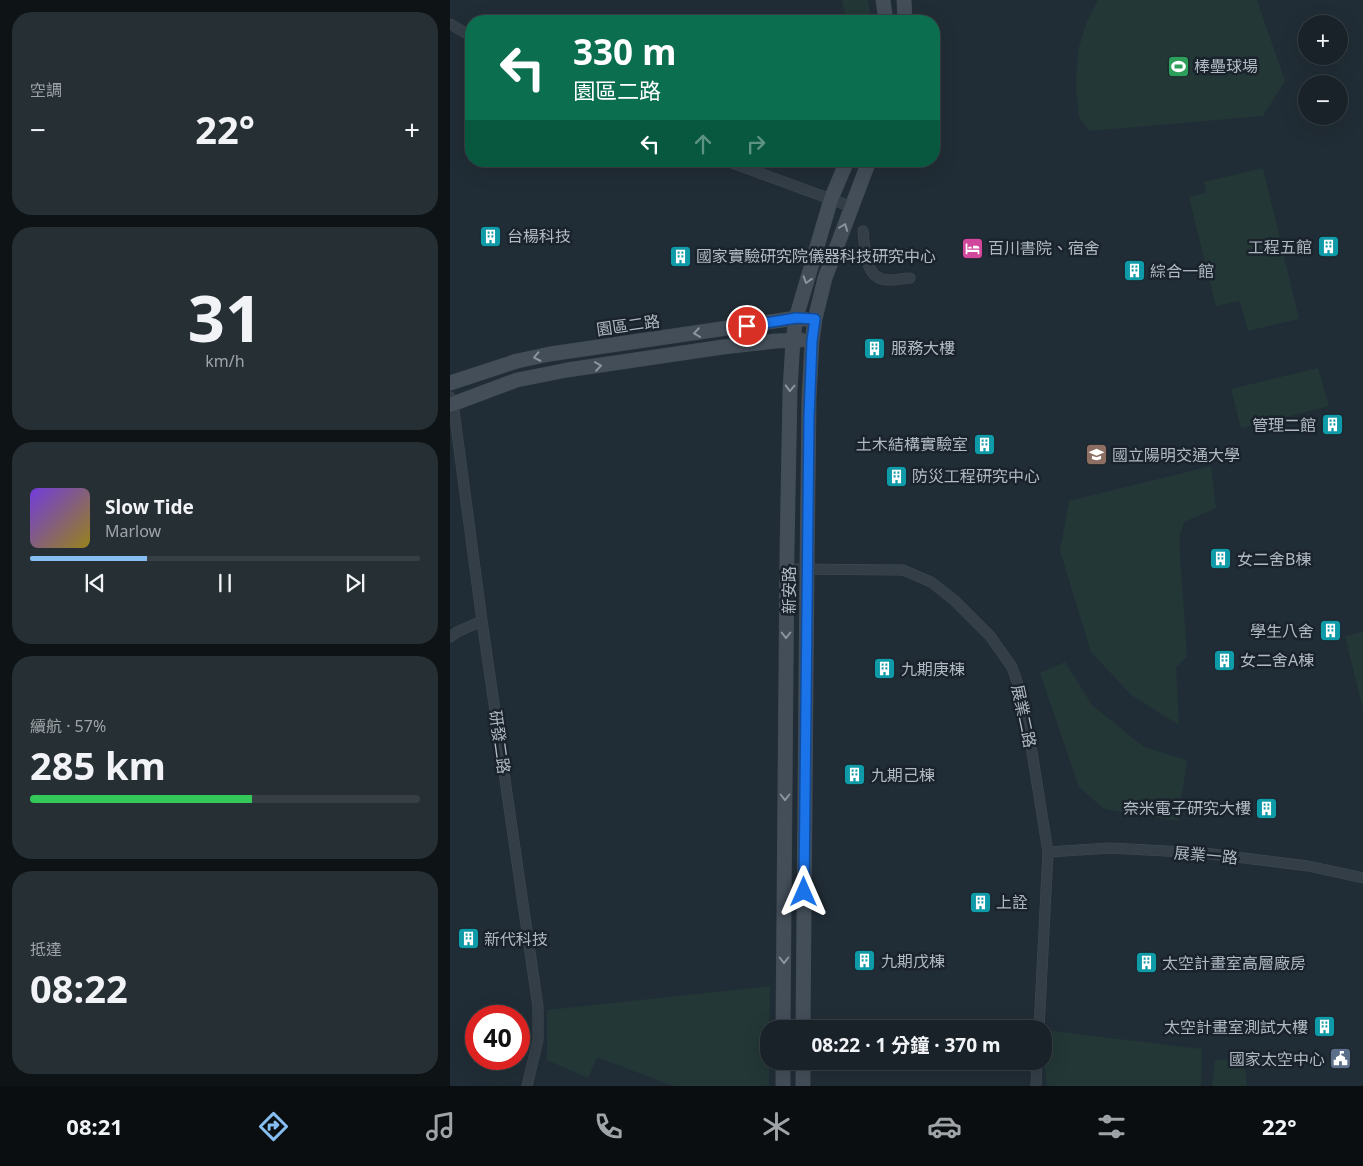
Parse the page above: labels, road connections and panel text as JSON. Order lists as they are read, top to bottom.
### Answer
{
  "streets": {
    "street": [
      "園區二路",
      "新安路",
      "展業二路",
      "研發二路",
      "展業一路"
    ]
  },
  "crossings": [
    ["園區二路", "新安路"],
    ["新安路", "展業二路"],
    ["展業二路", "展業一路"]
  ],
  "places": {
    "sports": ["棒壘球場"],
    "building": [
      "台楊科技",
      "工程五館",
      "國家實驗研究院儀器科技研究中心",
      "綜合一館",
      "服務大樓",
      "管理二館",
      "土木結構實驗室",
      "防災工程研究中心",
      "女二舍B棟",
      "學生八舍",
      "女二舍A棟",
      "九期庚棟",
      "九期己棟",
      "奈米電子研究大樓",
      "上詮",
      "新代科技",
      "九期戊棟",
      "太空計畫室高層廠房",
      "太空計畫室測試大樓"
    ],
    "hotel": ["百川書院、宿舍"],
    "school or university": ["國立陽明交通大學"],
    "public building": ["國家太空中心"]
  },
  "page": {
    "tile": [
      "空調",
      ["31", "km/h"],
      ["續航 · 57%", "285 km"],
      ["抵達", "08:22"]
    ],
    "map_buttons": ["+", "−"],
    "turn": ["330 m", "園區二路"],
    "heat": ["−", "22°", "+"],
    "song": ["Slow Tide", "Marlow"],
    "limit": "40",
    "trip": "08:22 · 1 分鐘 · 370 m",
    "tabs": ["08:21", "22°"]
  }
}
